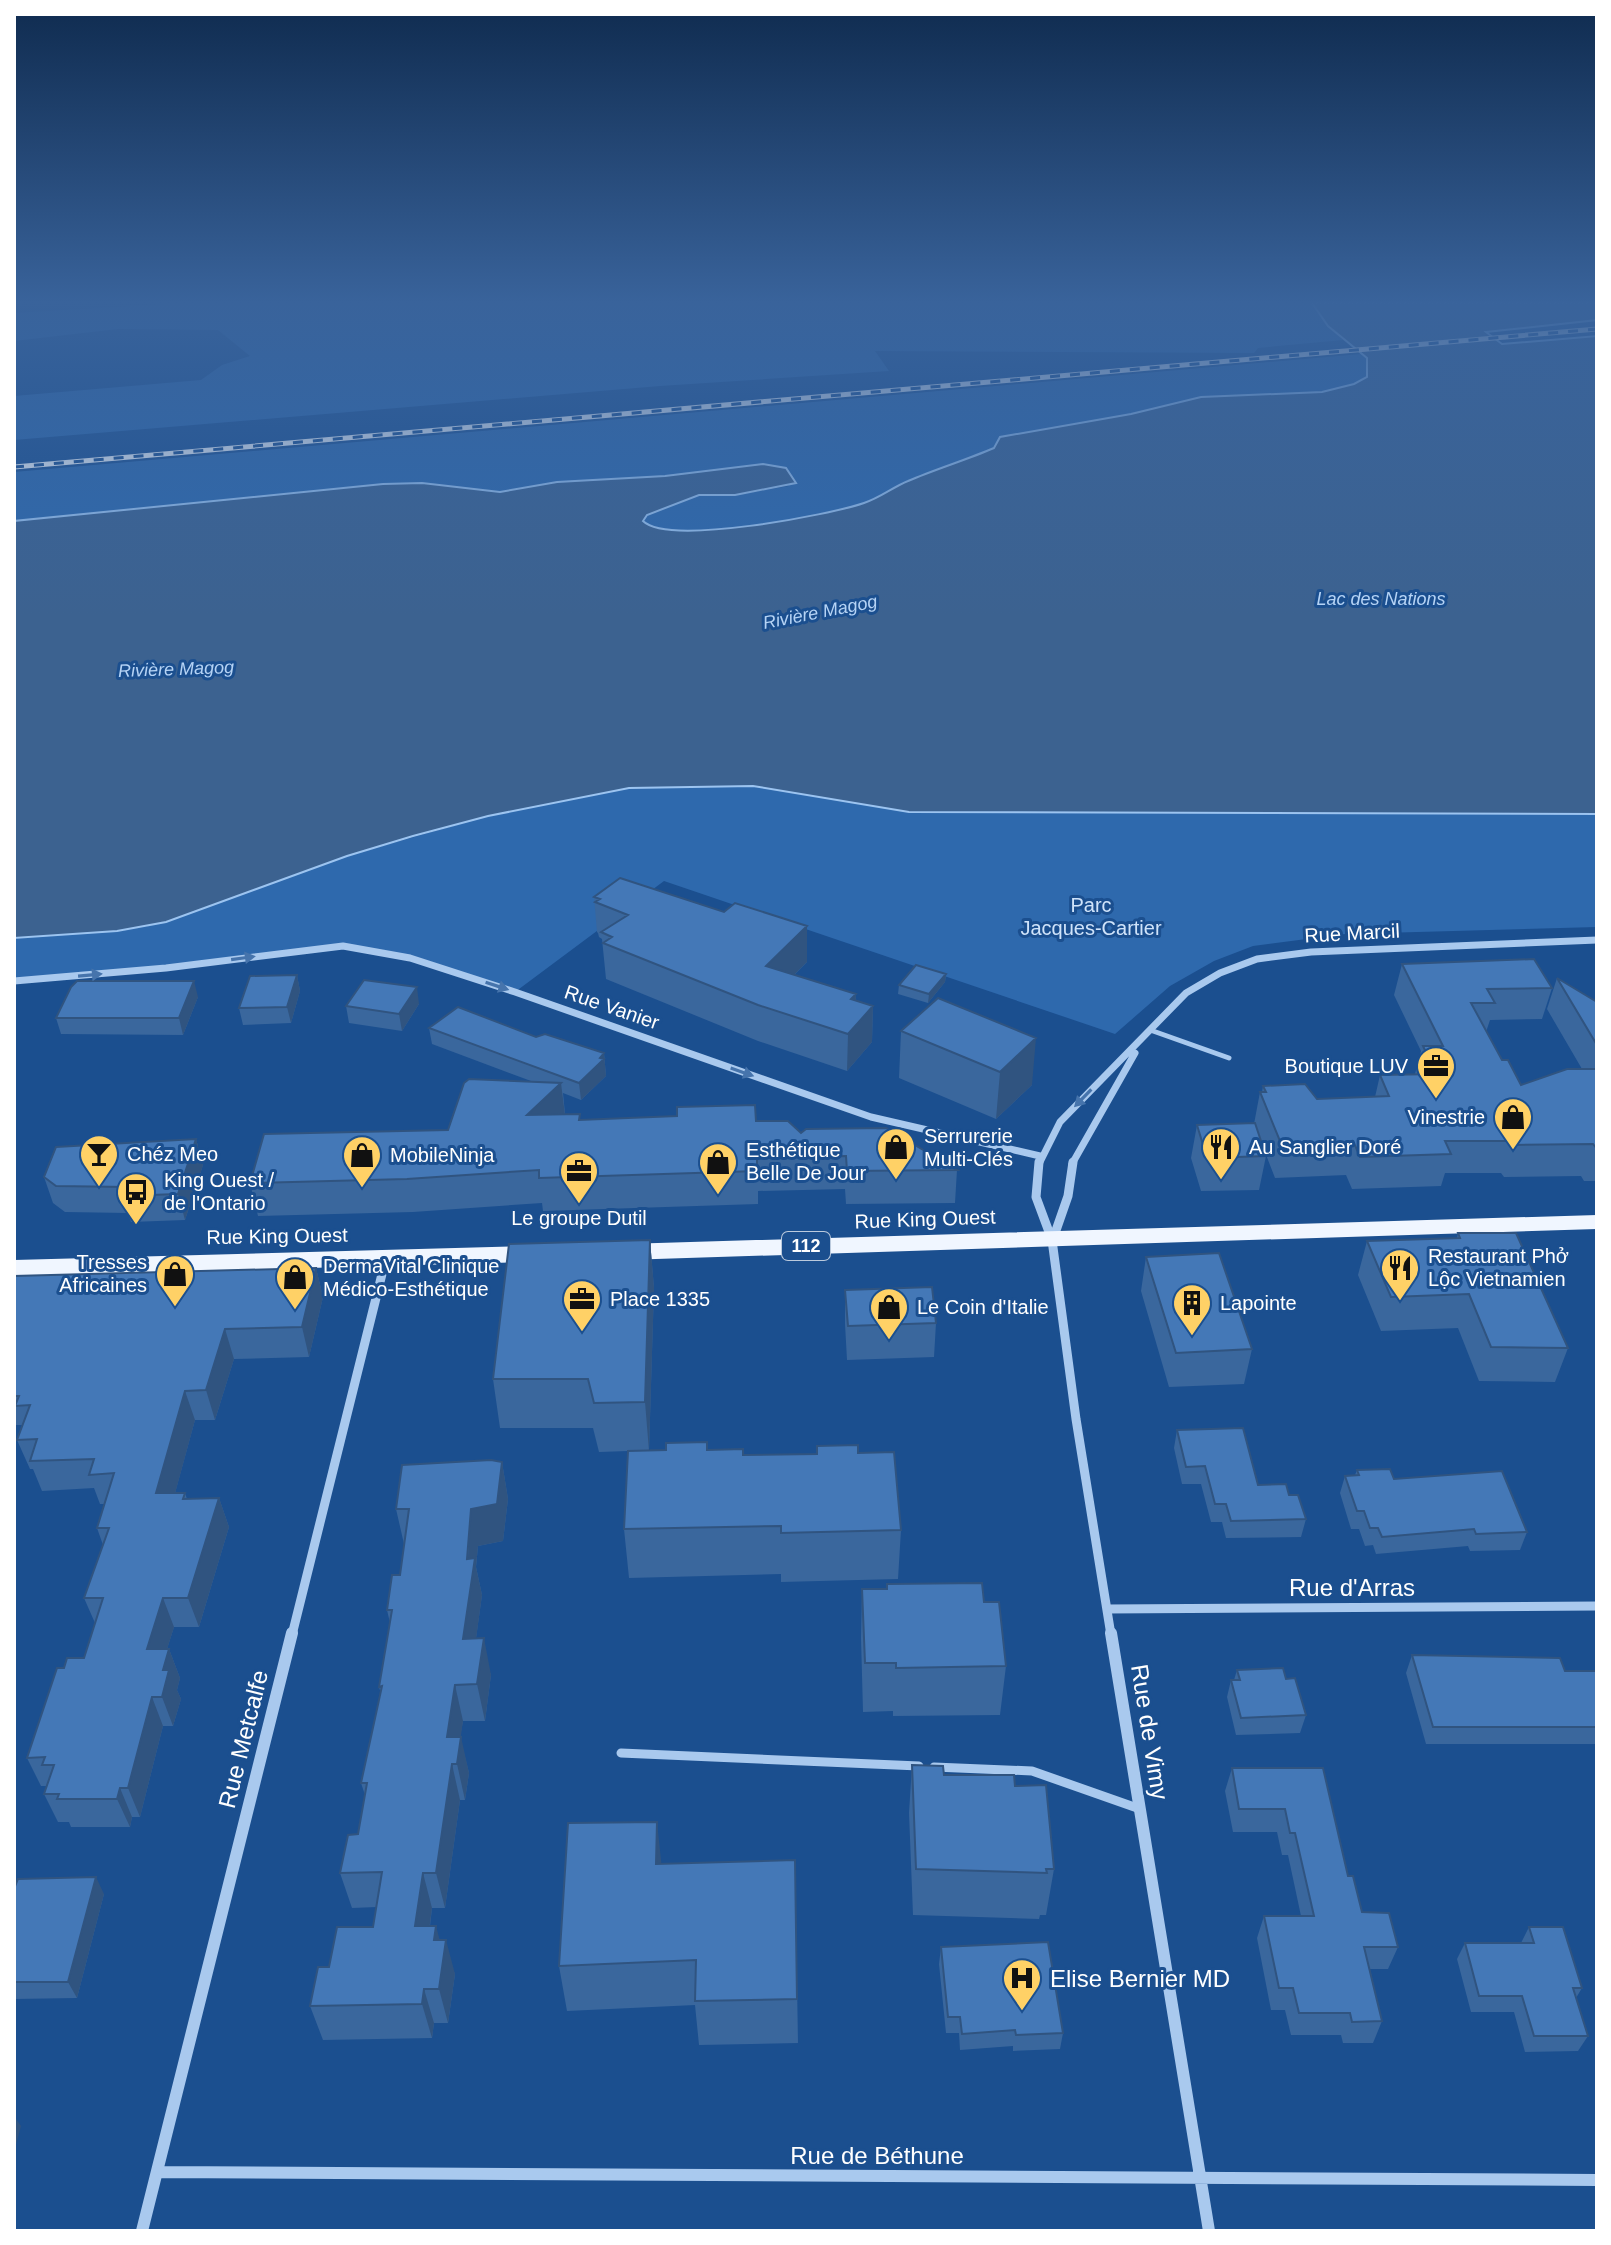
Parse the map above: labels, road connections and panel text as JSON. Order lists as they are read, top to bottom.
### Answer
{
  "streets": {
    "main road": ["Rue King Ouest", "112"],
    "street": [
      "Rue Marcil",
      "Rue Vanier",
      "Rue d'Arras",
      "Rue de Vimy",
      "Rue Metcalfe",
      "Rue de Béthune"
    ]
  },
  "crossings": [
    ["Rue Marcil", "Rue Vanier"],
    ["Rue Marcil", "Rue King Ouest"],
    ["Rue Marcil", "Rue de Vimy"],
    ["Rue King Ouest", "Rue de Vimy"],
    ["Rue King Ouest", "Rue Metcalfe"],
    ["Rue d'Arras", "Rue de Vimy"],
    ["Rue de Vimy", "Rue de Béthune"],
    ["Rue Metcalfe", "Rue de Béthune"]
  ],
  "one_way": ["Rue Vanier"],
  "water": ["Lac des Nations", "Rivière Magog"],
  "parks": ["Parc Jacques-Cartier"],
  "places": {
    "office": ["Boutique LUV", "Le groupe Dutil", "Place 1335"],
    "shop": [
      "Vinestrie",
      "Serrurerie Multi-Clés",
      "MobileNinja",
      "Esthétique Belle De Jour",
      "Tresses Africaines",
      "DermaVital Clinique Médico-Esthétique",
      "Le Coin d'Italie"
    ],
    "restaurant": ["Au Sanglier Doré", "Restaurant Phở Lộc Vietnamien"],
    "bar": ["Chéz Meo"],
    "bus stop": ["King Ouest / de l'Ontario"],
    "building": ["Lapointe"],
    "hospital": ["Elise Bernier MD"]
  }
}
